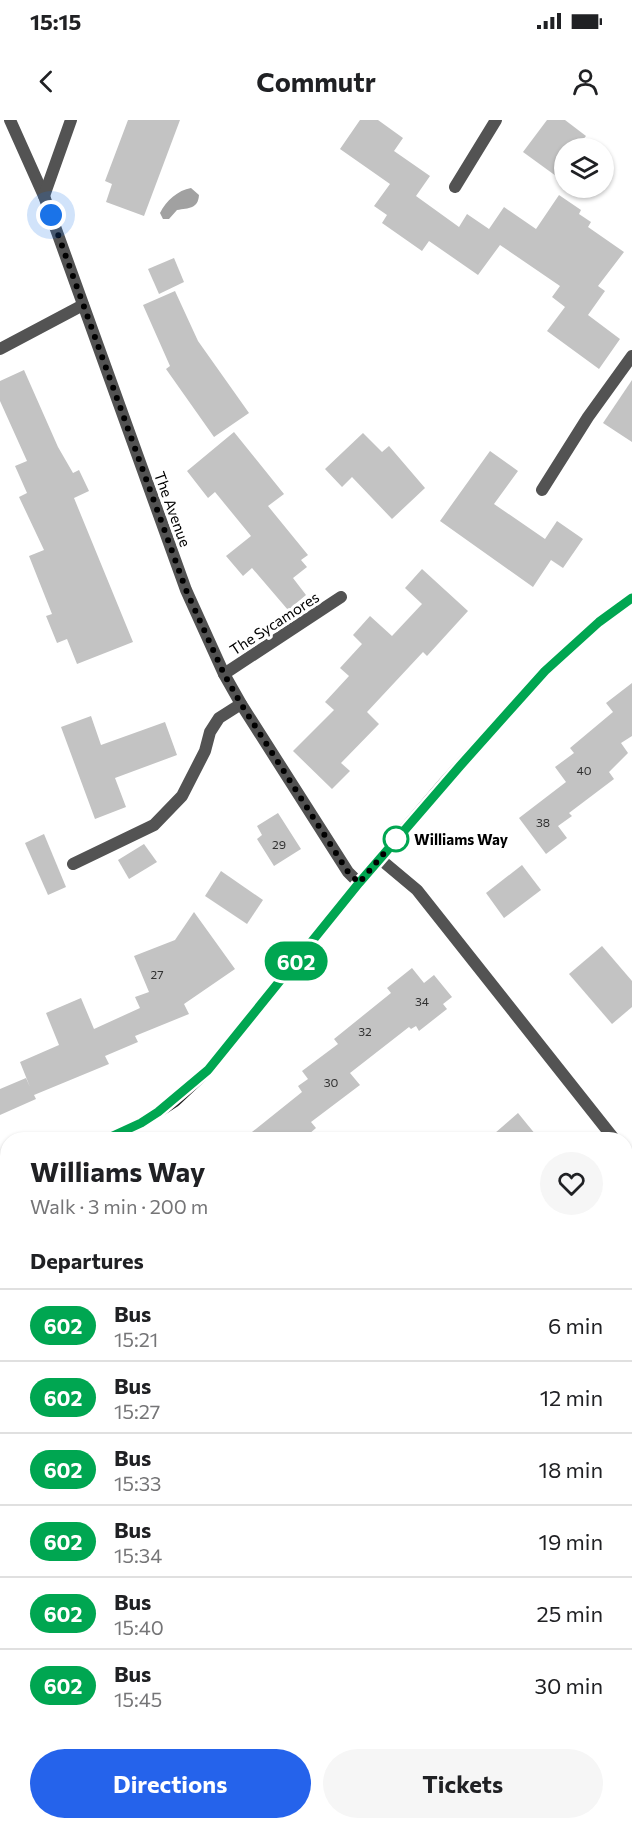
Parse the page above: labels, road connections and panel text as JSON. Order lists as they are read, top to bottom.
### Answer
{
  "streets": {
    "street": ["The Avenue", "The Sycamores"]
  },
  "crossings": [
    ["The Avenue", "The Sycamores"]
  ],
  "places": ["Williams Way"],
  "lines": ["bus line 602"],
  "house_numbers": [
    "40",
    "38",
    "29",
    "27",
    "34",
    "32",
    "30"
  ],
  "page": {
    "status": "15:15",
    "header": "Commutr",
    "on_map": "602",
    "heading": [
      ["Williams Way", "Walk · 3 min · 200 m"],
      "Departures"
    ],
    "list": [
      {
        "mark": "602",
        "name": "Bus",
        "note": "15:21",
        "value": "6 min"
      },
      {
        "mark": "602",
        "name": "Bus",
        "note": "15:27",
        "value": "12 min"
      },
      {
        "mark": "602",
        "name": "Bus",
        "note": "15:33",
        "value": "18 min"
      },
      {
        "mark": "602",
        "name": "Bus",
        "note": "15:34",
        "value": "19 min"
      },
      {
        "mark": "602",
        "name": "Bus",
        "note": "15:40",
        "value": "25 min"
      },
      {
        "mark": "602",
        "name": "Bus",
        "note": "15:45",
        "value": "30 min"
      }
    ],
    "buttons": ["Directions", "Tickets"]
  }
}
